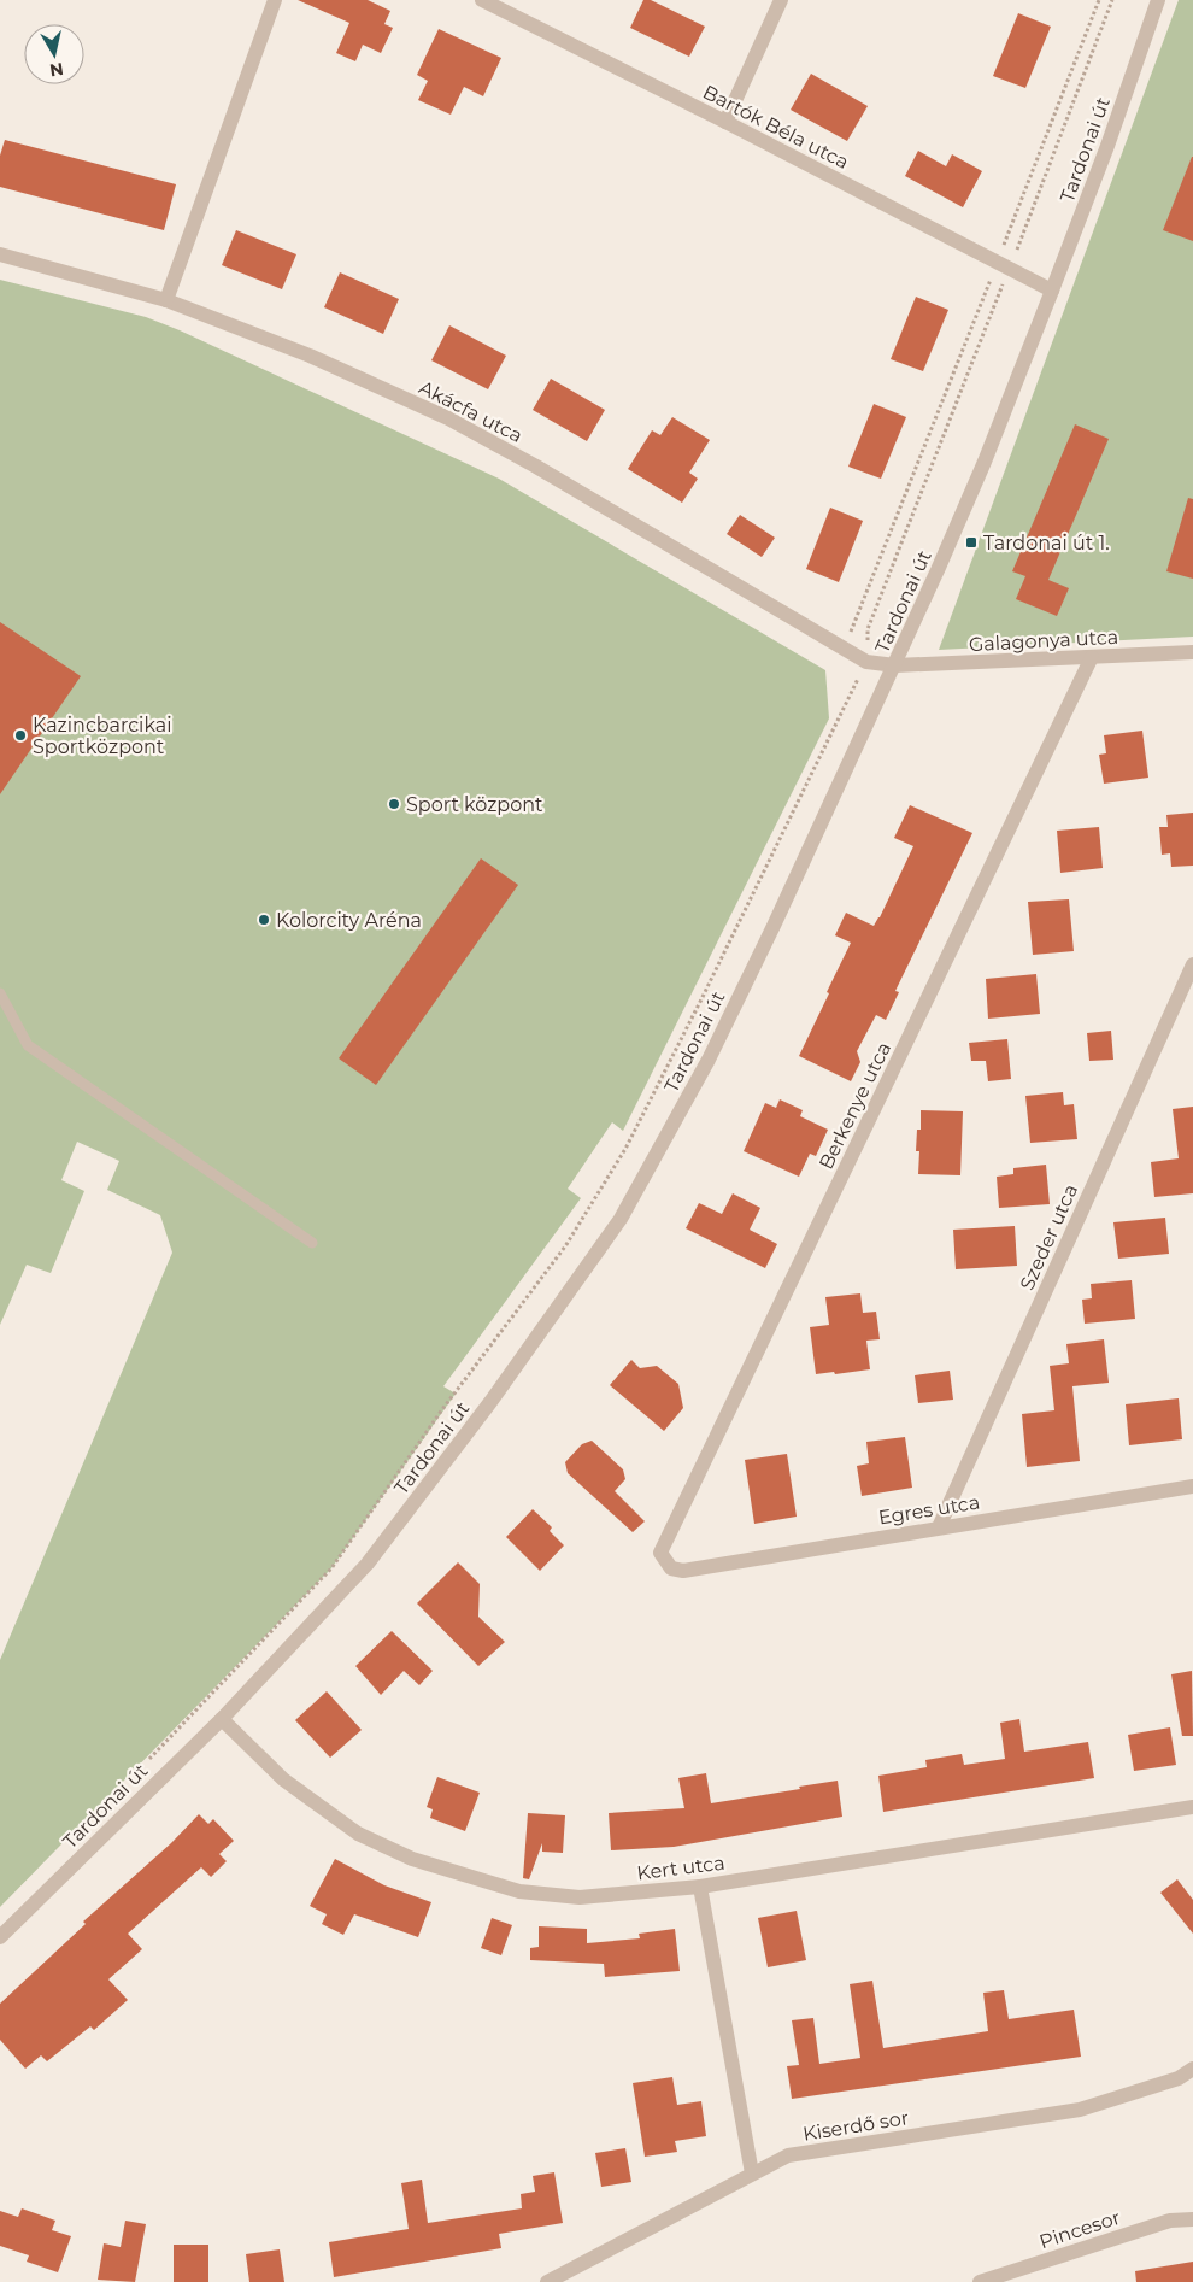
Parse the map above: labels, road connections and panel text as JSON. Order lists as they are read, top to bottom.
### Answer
{
  "streets": {
    "street": [
      "Bartók Béla utca",
      "Tardonai út",
      "Akácfa utca",
      "Galagonya utca",
      "Berkenye utca",
      "Szeder utca",
      "Egres utca",
      "Kert utca",
      "Kiserdő sor",
      "Pincesor"
    ]
  },
  "crossings": [
    ["Bartók Béla utca", "Tardonai út"],
    ["Tardonai út", "Akácfa utca"],
    ["Tardonai út", "Galagonya utca"],
    ["Tardonai út", "Kert utca"],
    ["Akácfa utca", "Galagonya utca"],
    ["Galagonya utca", "Berkenye utca"],
    ["Berkenye utca", "Egres utca"],
    ["Szeder utca", "Egres utca"]
  ],
  "places": {
    "transit": ["Tardonai út 1."],
    "other": ["Kazincbarcikai Sportközpont", "Sport központ", "Kolorcity Aréna"]
  },
  "north": "bottom"
}
